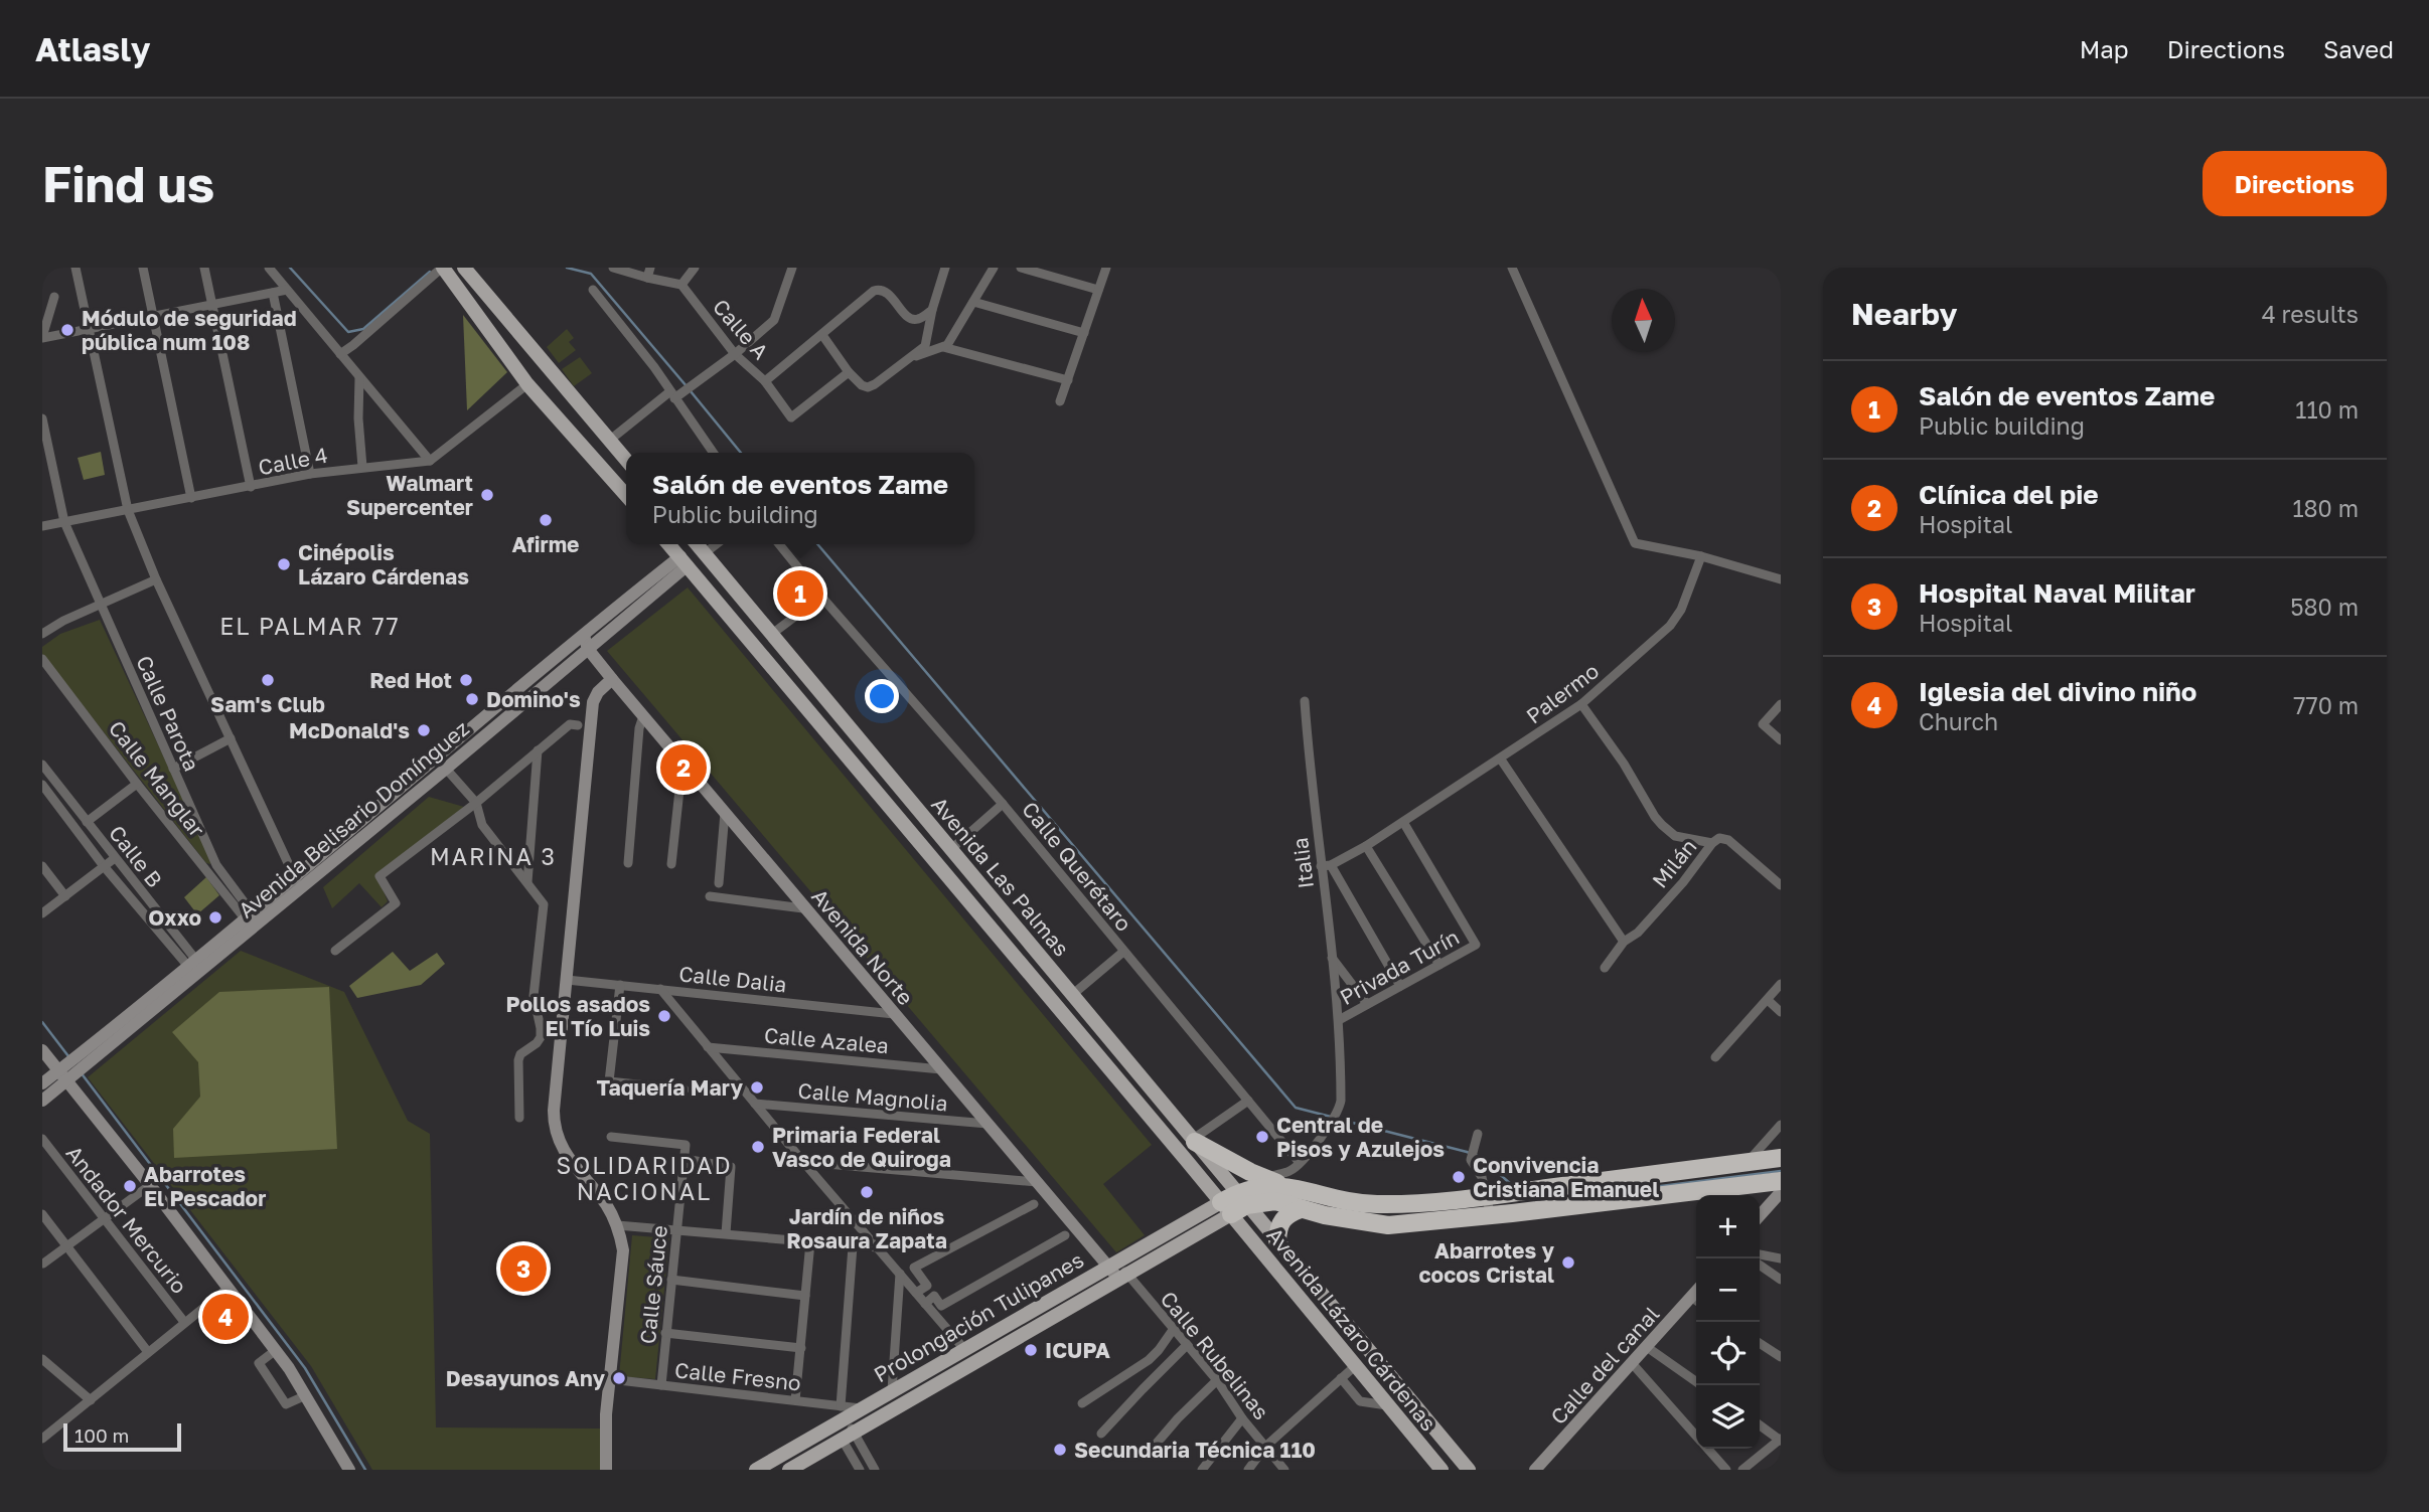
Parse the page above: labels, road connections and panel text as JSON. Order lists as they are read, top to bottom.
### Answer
{
  "streets": {
    "main road": ["Avenida Las Palmas", "Prolongación Tulipanes", "Avenida Lázaro Cárdenas"],
    "street": [
      "Calle A",
      "Calle 4",
      "Palermo",
      "Calle Parota",
      "Calle Manglar",
      "Avenida Belisario Domínguez",
      "Calle B",
      "Italia",
      "Milán",
      "Calle Querétaro",
      "Avenida Norte",
      "Privada Turín",
      "Calle Dalia",
      "Calle Azalea",
      "Calle Magnolia",
      "Andador Mercurio",
      "Calle Sáuce",
      "Calle Rubelinas",
      "Calle del canal",
      "Calle Fresno"
    ]
  },
  "crossings": [
    ["Calle 4", "Calle Parota"],
    ["Palermo", "Italia"],
    ["Palermo", "Privada Turín"],
    ["Calle Parota", "Calle Manglar"],
    ["Calle Parota", "Avenida Belisario Domínguez"],
    ["Calle Manglar", "Avenida Belisario Domínguez"],
    ["Avenida Belisario Domínguez", "Calle B"],
    ["Avenida Belisario Domínguez", "Avenida Las Palmas"],
    ["Avenida Belisario Domínguez", "Avenida Norte"],
    ["Italia", "Calle Querétaro"],
    ["Italia", "Privada Turín"],
    ["Avenida Las Palmas", "Prolongación Tulipanes"],
    ["Avenida Las Palmas", "Avenida Lázaro Cárdenas"],
    ["Avenida Norte", "Calle Dalia"],
    ["Avenida Norte", "Calle Azalea"],
    ["Avenida Norte", "Calle Magnolia"],
    ["Avenida Norte", "Prolongación Tulipanes"],
    ["Avenida Norte", "Calle Rubelinas"],
    ["Calle Sáuce", "Calle Fresno"],
    ["Prolongación Tulipanes", "Avenida Lázaro Cárdenas"],
    ["Prolongación Tulipanes", "Calle Rubelinas"],
    ["Prolongación Tulipanes", "Calle Fresno"]
  ],
  "districts": ["EL PALMAR 77", "MARINA 3", "SOLIDARIDAD NACIONAL"],
  "places": [
    "Módulo de seguridad pública num 108",
    "Walmart Supercenter",
    "Afirme",
    "Cinépolis Lázaro Cárdenas",
    "Sam's Club",
    "Red Hot",
    "Domino's",
    "McDonald's",
    "Oxxo",
    "Pollos asados El Tío Luis",
    "Taquería Mary",
    "Central de Pisos y Azulejos",
    "Primaria Federal Vasco de Quiroga",
    "Convivencia Cristiana Emanuel",
    "Abarrotes El Pescador",
    "Jardín de niños Rosaura Zapata",
    "Abarrotes y cocos Cristal",
    "ICUPA",
    "Desayunos Any",
    "Secundaria Técnica 110"
  ],
  "scale_bar": "100 m",
  "north": "top",
  "page": {
    "header": "Atlasly",
    "nav": ["Map", "Directions", "Saved"],
    "buttons": "Directions",
    "title": "Find us",
    "heading": ["Nearby", "4 results"],
    "list": [
      {
        "mark": "1",
        "name": "Salón de eventos Zame",
        "note": "Public building",
        "value": "110 m"
      },
      {
        "mark": "2",
        "name": "Clínica del pie",
        "note": "Hospital",
        "value": "180 m"
      },
      {
        "mark": "3",
        "name": "Hospital Naval Militar",
        "note": "Hospital",
        "value": "580 m"
      },
      {
        "mark": "4",
        "name": "Iglesia del divino niño",
        "note": "Church",
        "value": "770 m"
      }
    ],
    "popup": ["Salón de eventos Zame", "Public building"],
    "pins": [
      "1",
      "2",
      "3",
      "4"
    ],
    "map_buttons": ["+", "−"],
    "scale": "100 m"
  }
}
